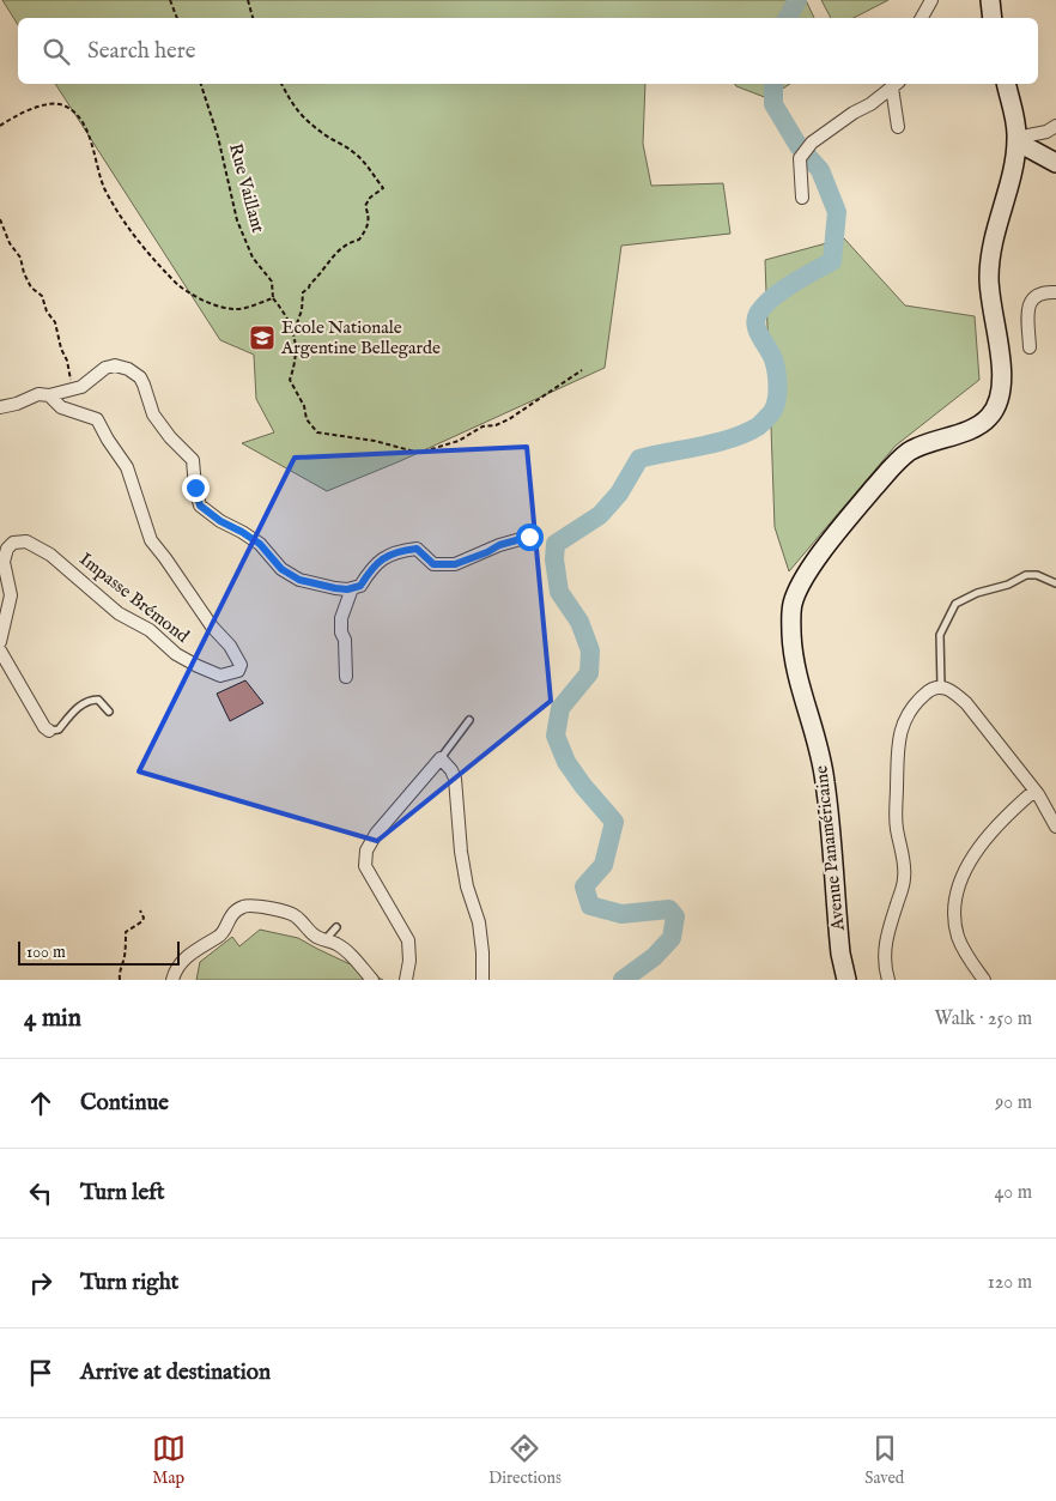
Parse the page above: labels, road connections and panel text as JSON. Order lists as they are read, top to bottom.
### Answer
{
  "streets": {
    "main road": ["Avenue Panaméricaine"],
    "street": ["Impasse Brémond"],
    "path": ["Rue Vaillant"]
  },
  "places": {
    "school or university": ["Ecole Nationale Argentine Bellegarde"]
  },
  "scale_bar": "100 m",
  "page": {
    "search": "Search here",
    "scale": "100 m",
    "heading": ["4 min", "Walk · 250 m"],
    "list": [
      ["Continue", "90 m"],
      ["Turn left", "40 m"],
      ["Turn right", "120 m"],
      "Arrive at destination"
    ],
    "nav": ["Map", "Directions", "Saved"]
  }
}
